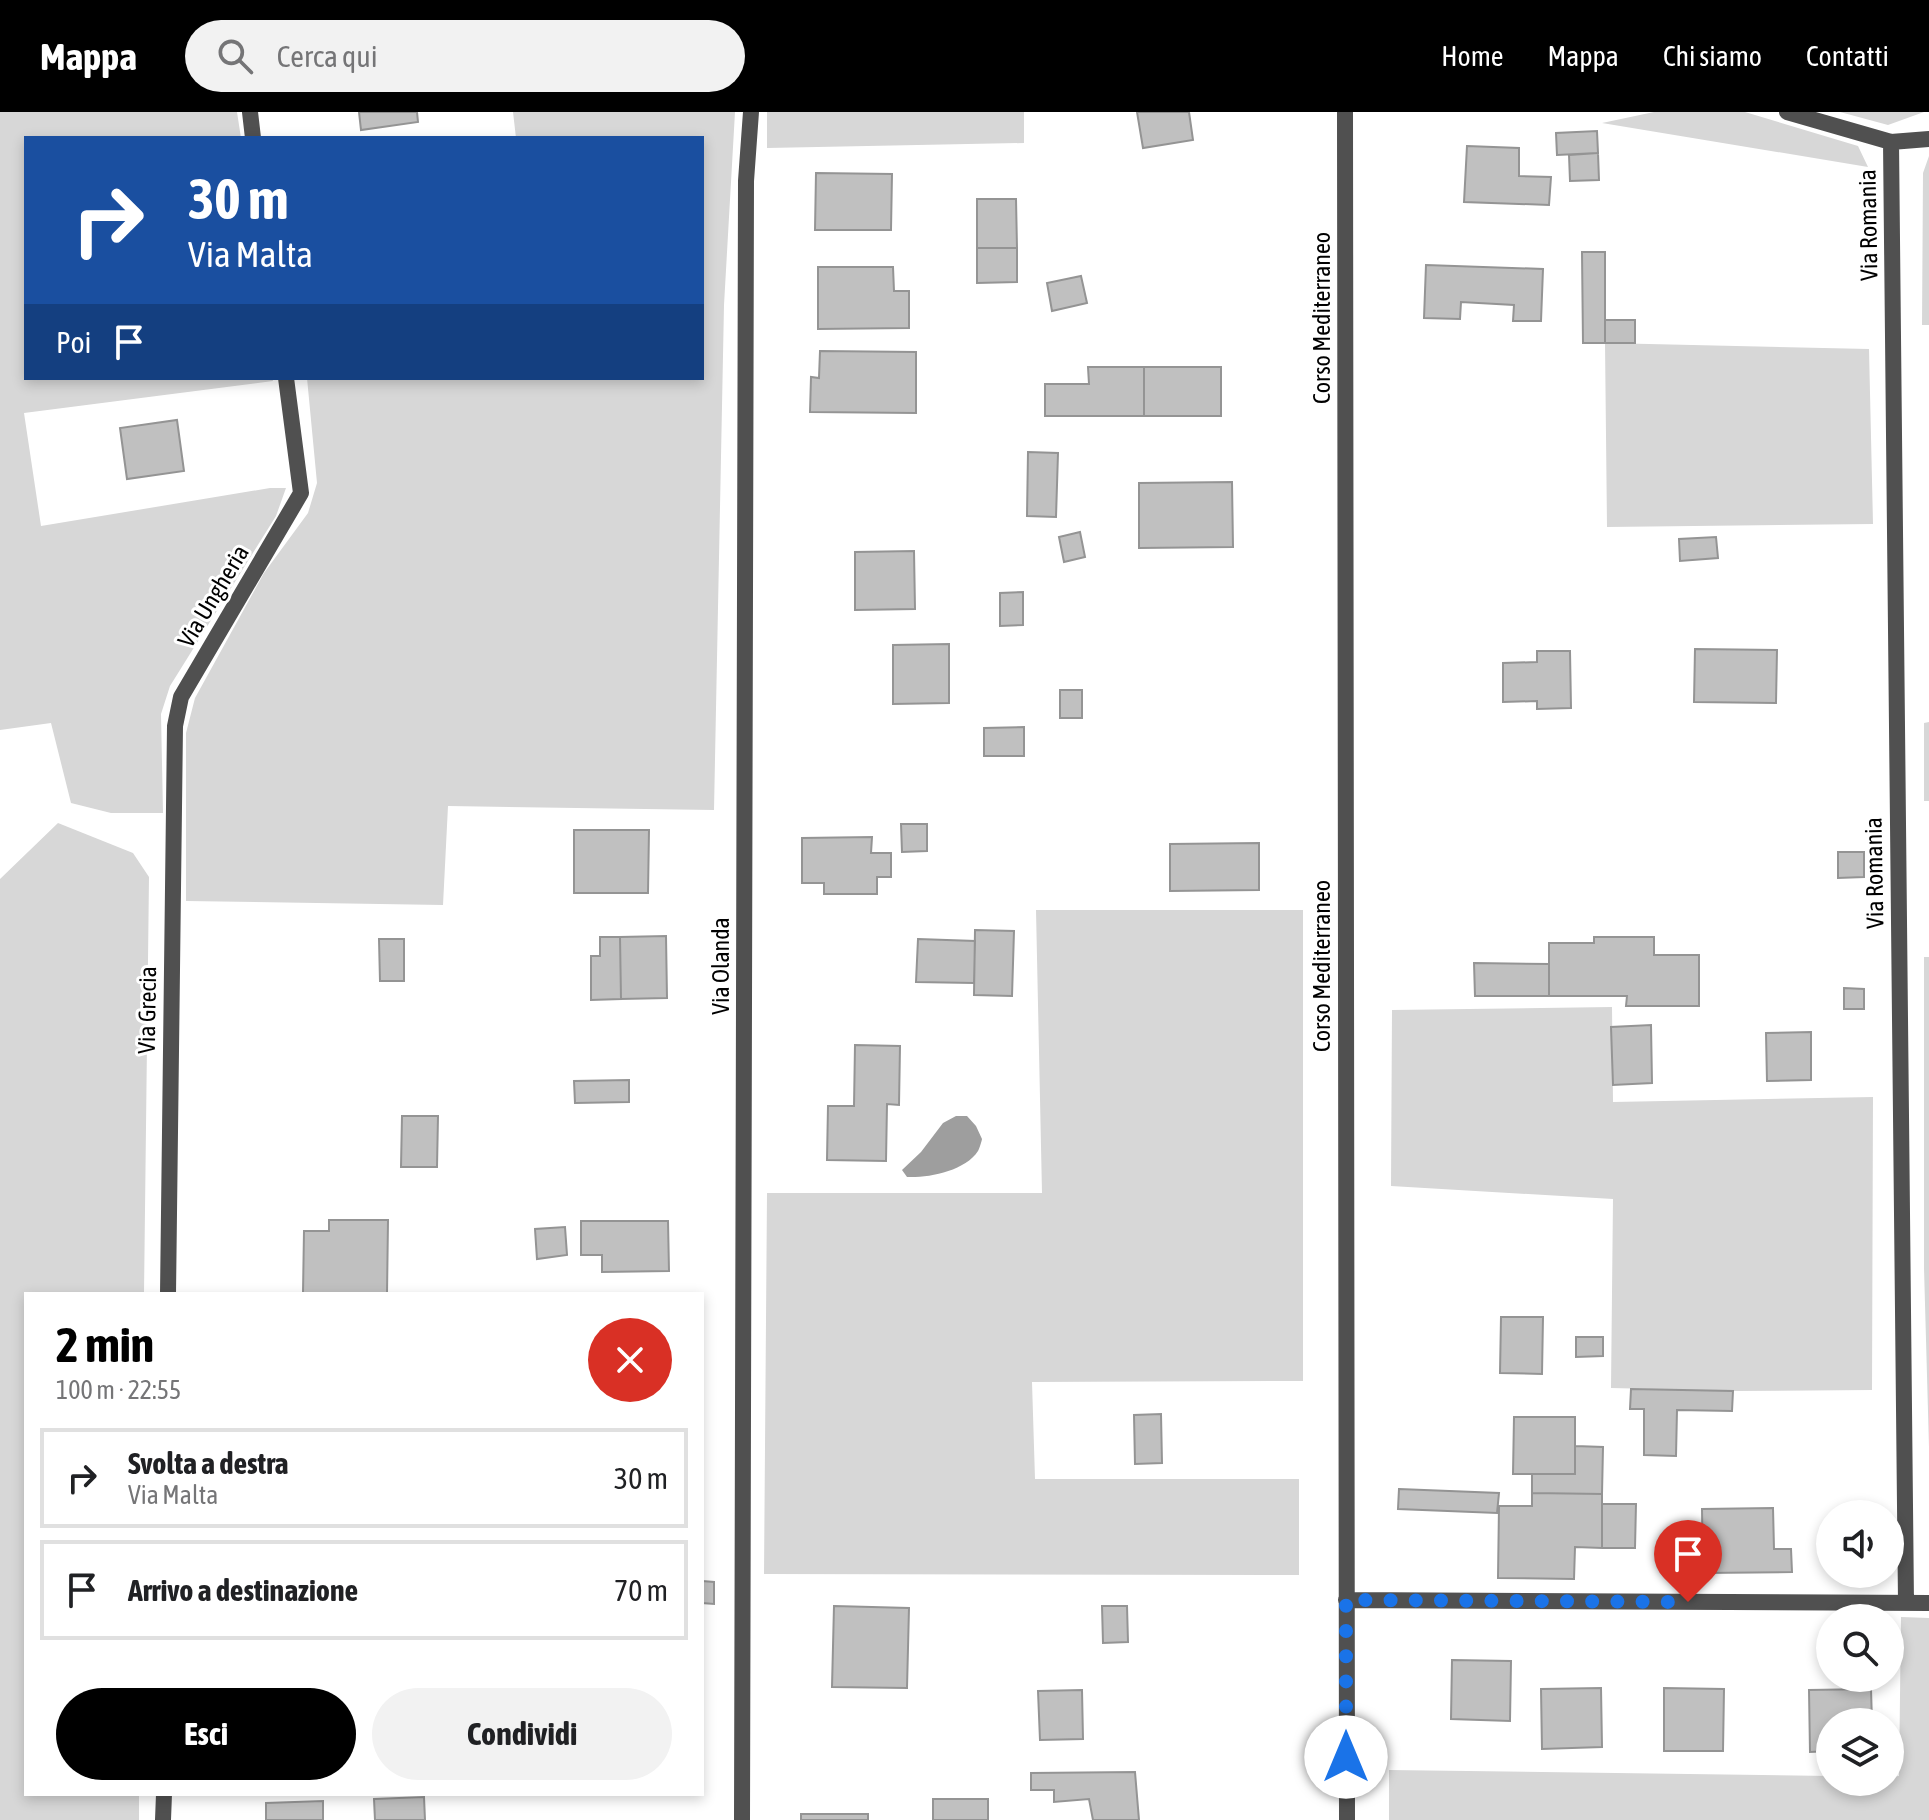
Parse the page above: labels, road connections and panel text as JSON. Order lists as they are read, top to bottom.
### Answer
{
  "streets": {
    "street": [
      "Via Romania",
      "Corso Mediterraneo",
      "Via Ungheria",
      "Via Olanda",
      "Via Grecia"
    ]
  },
  "crossings": [
    ["Via Ungheria", "Via Grecia"]
  ],
  "page": {
    "header": "Mappa",
    "search": "Cerca qui",
    "nav": [
      "Home",
      "Mappa",
      "Chi siamo",
      "Contatti"
    ],
    "turn": ["30 m", "Via Malta"],
    "then": "Poi",
    "heading": ["2 min", "100 m · 22:55"],
    "list": [
      {
        "name": "Svolta a destra",
        "note": "Via Malta",
        "value": "30 m"
      },
      {
        "name": "Arrivo a destinazione",
        "value": "70 m"
      }
    ],
    "buttons": ["Esci", "Condividi"]
  }
}
